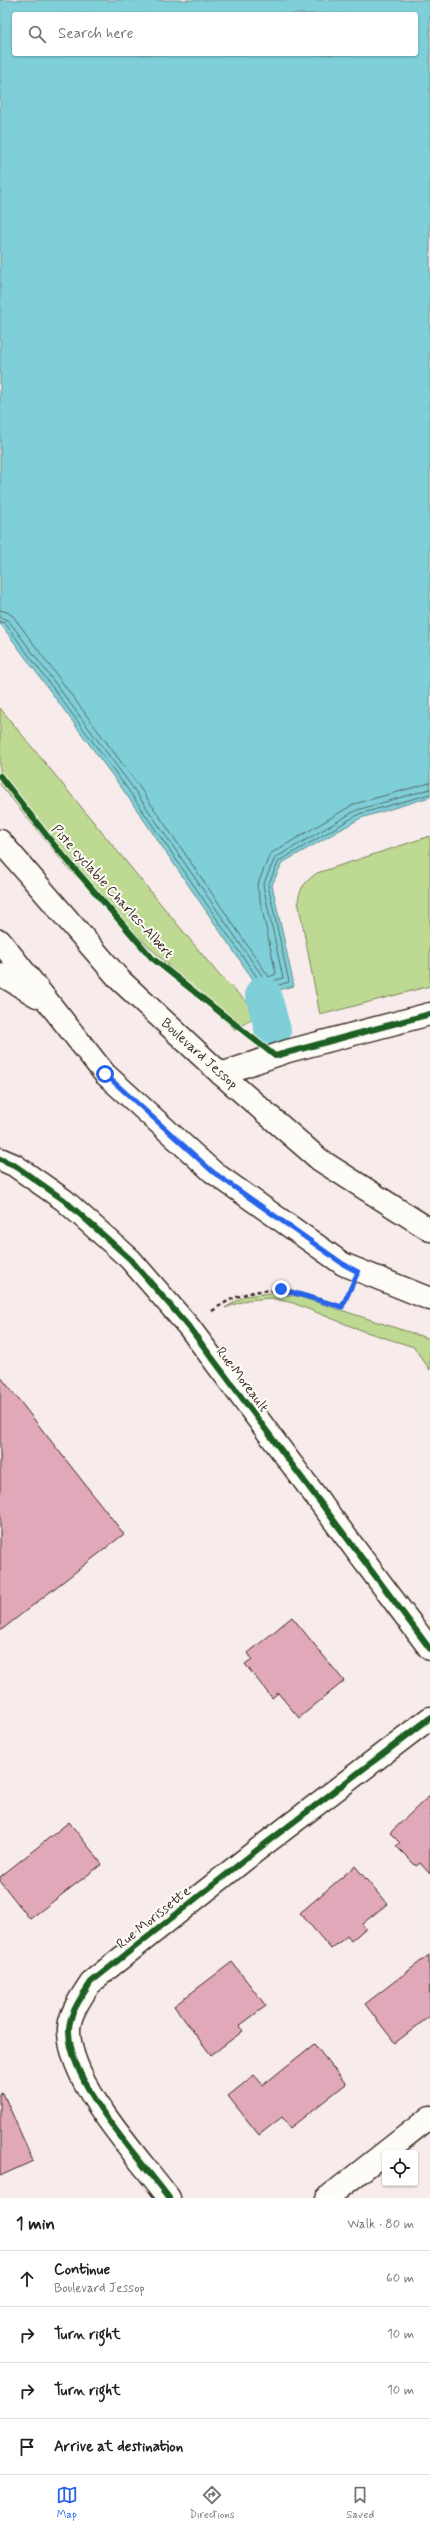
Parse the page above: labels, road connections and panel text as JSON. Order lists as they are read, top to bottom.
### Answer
{
  "streets": {
    "street": ["Boulevard Jessop", "Rue Moreault", "Rue Morissette"],
    "cycle path": ["Piste cyclable Charles-Albert"]
  },
  "page": {
    "search": "Search here",
    "heading": ["1 min", "Walk · 80 m"],
    "list": [
      ["Continue", "Boulevard Jessop", "60 m"],
      ["Turn right", "10 m"],
      ["Turn right", "10 m"],
      "Arrive at destination"
    ],
    "nav": ["Map", "Directions", "Saved"]
  }
}
